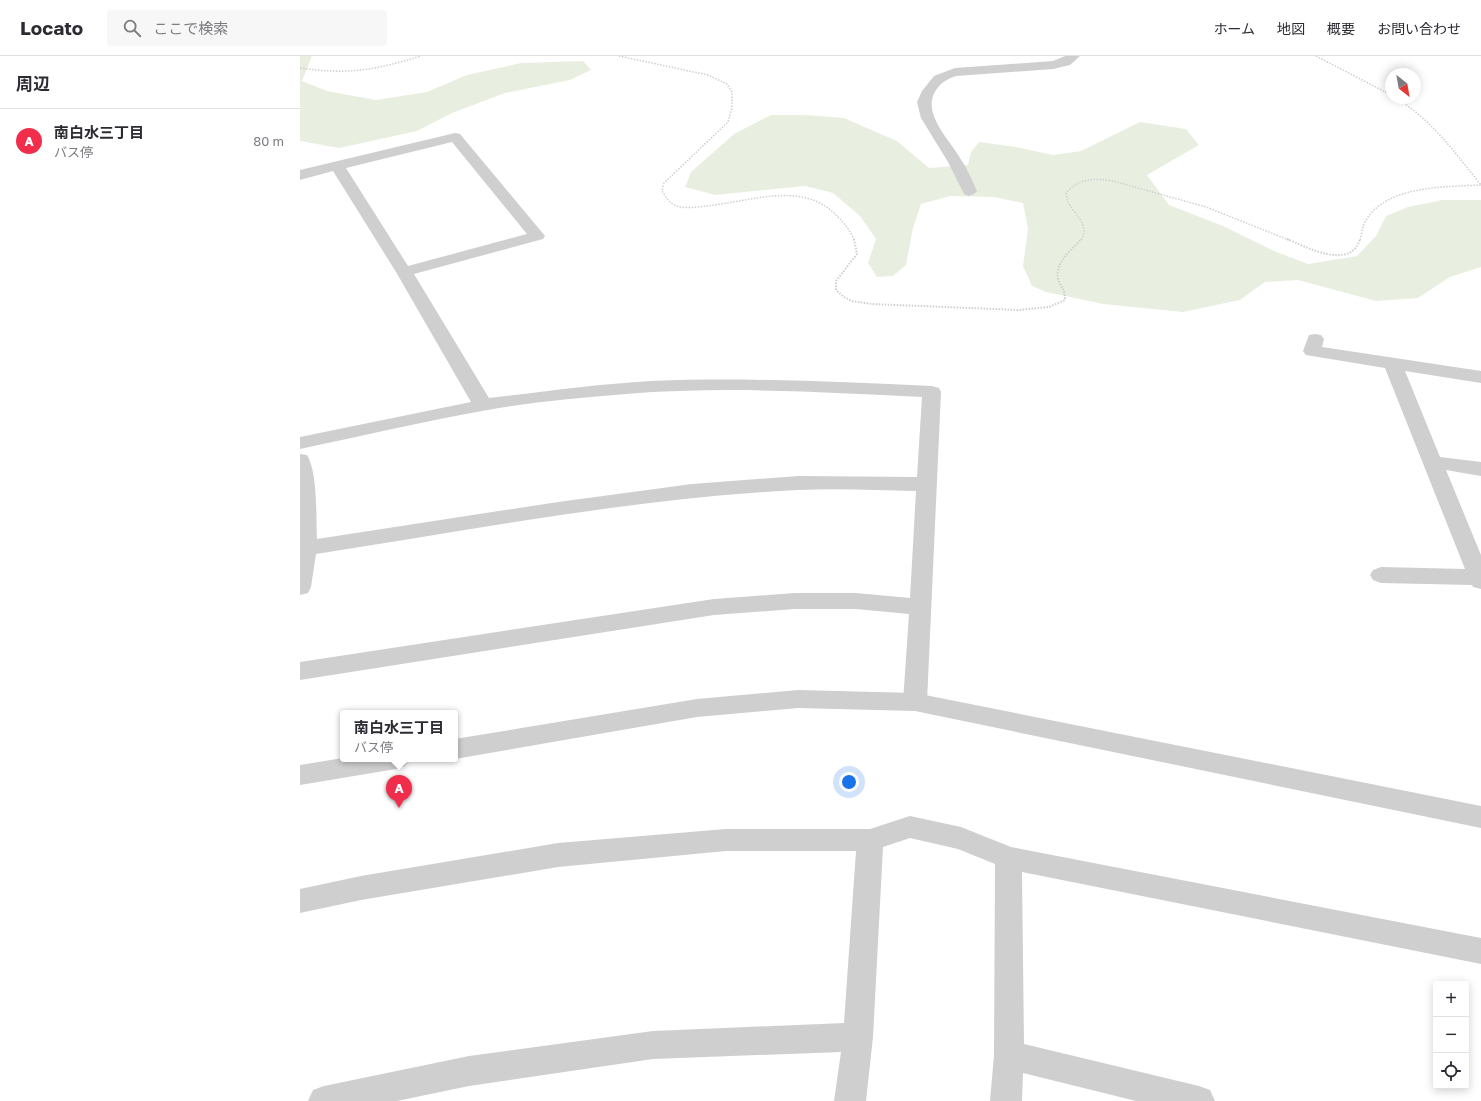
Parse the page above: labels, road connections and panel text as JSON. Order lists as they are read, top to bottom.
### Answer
{
  "north": "bottom right",
  "page": {
    "header": "Locato",
    "search": "ここで検索",
    "nav": [
      "ホーム",
      "地図",
      "概要",
      "お問い合わせ"
    ],
    "heading": "周辺",
    "list": [
      {
        "mark": "A",
        "name": "南白水三丁目",
        "note": "バス停",
        "value": "80 m"
      }
    ],
    "popup": ["南白水三丁目", "バス停"],
    "pins": "A",
    "map_buttons": ["+", "−"]
  }
}
